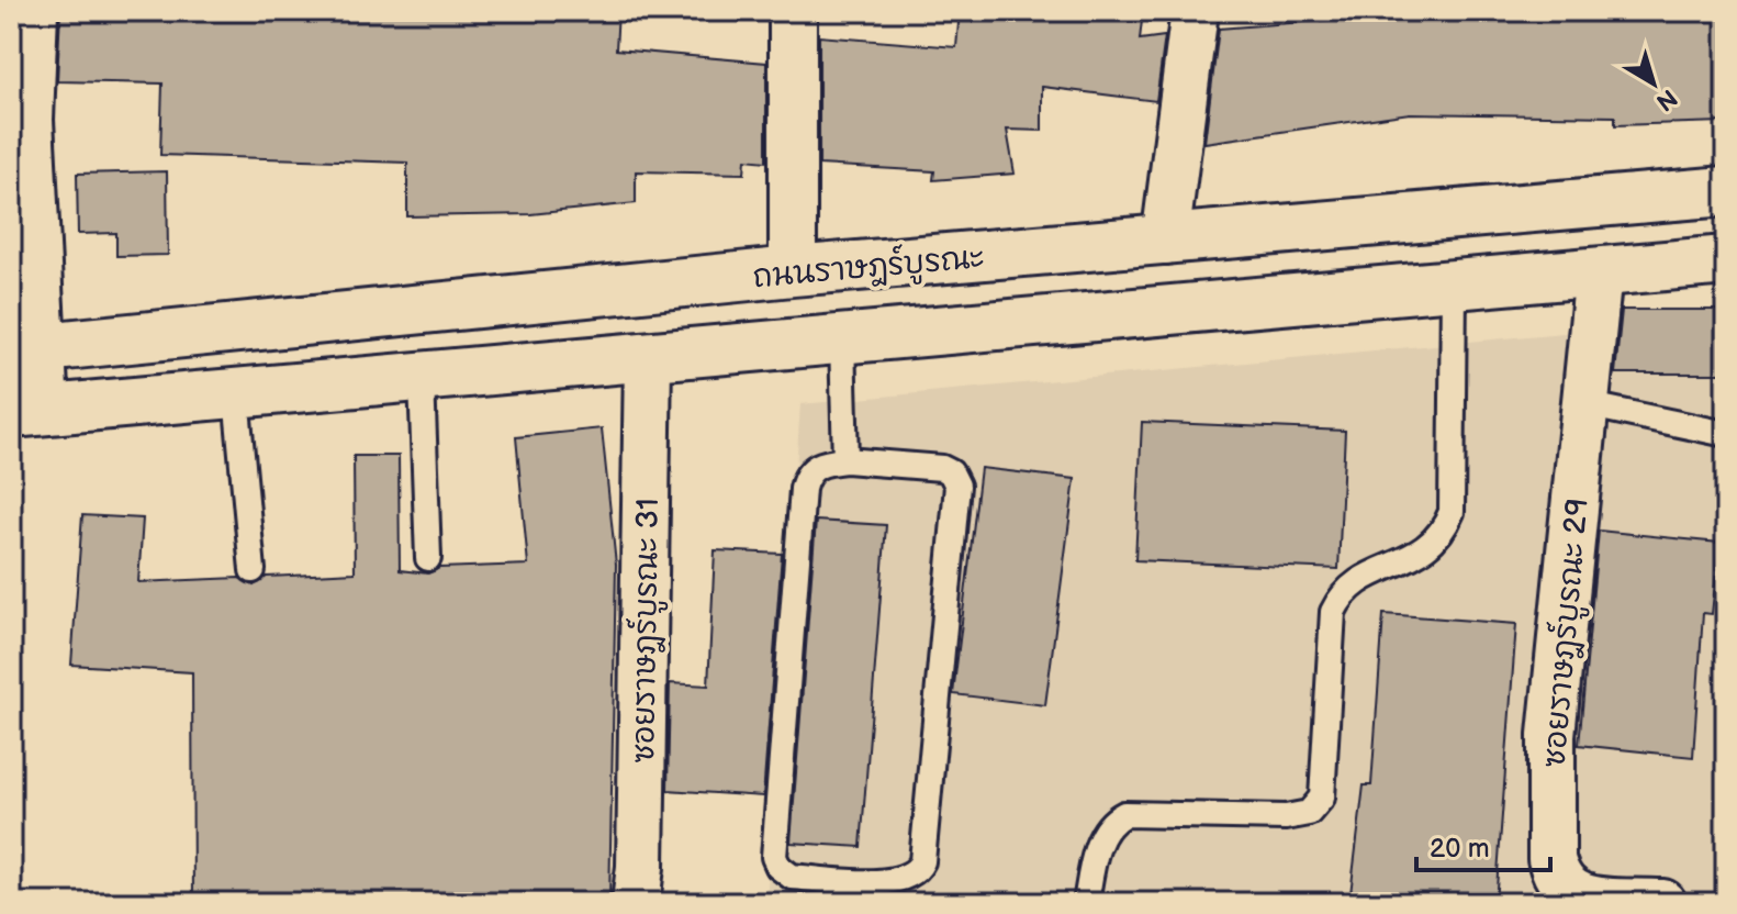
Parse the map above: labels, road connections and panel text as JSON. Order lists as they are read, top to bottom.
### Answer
{
  "streets": {
    "main road": ["ถนนราษฎร์บูรณะ"],
    "street": ["ซอยราษฎร์บูรณะ 31", "ซอยราษฎร์บูรณะ 29"]
  },
  "scale_bar": "20 m",
  "north": "bottom right"
}
